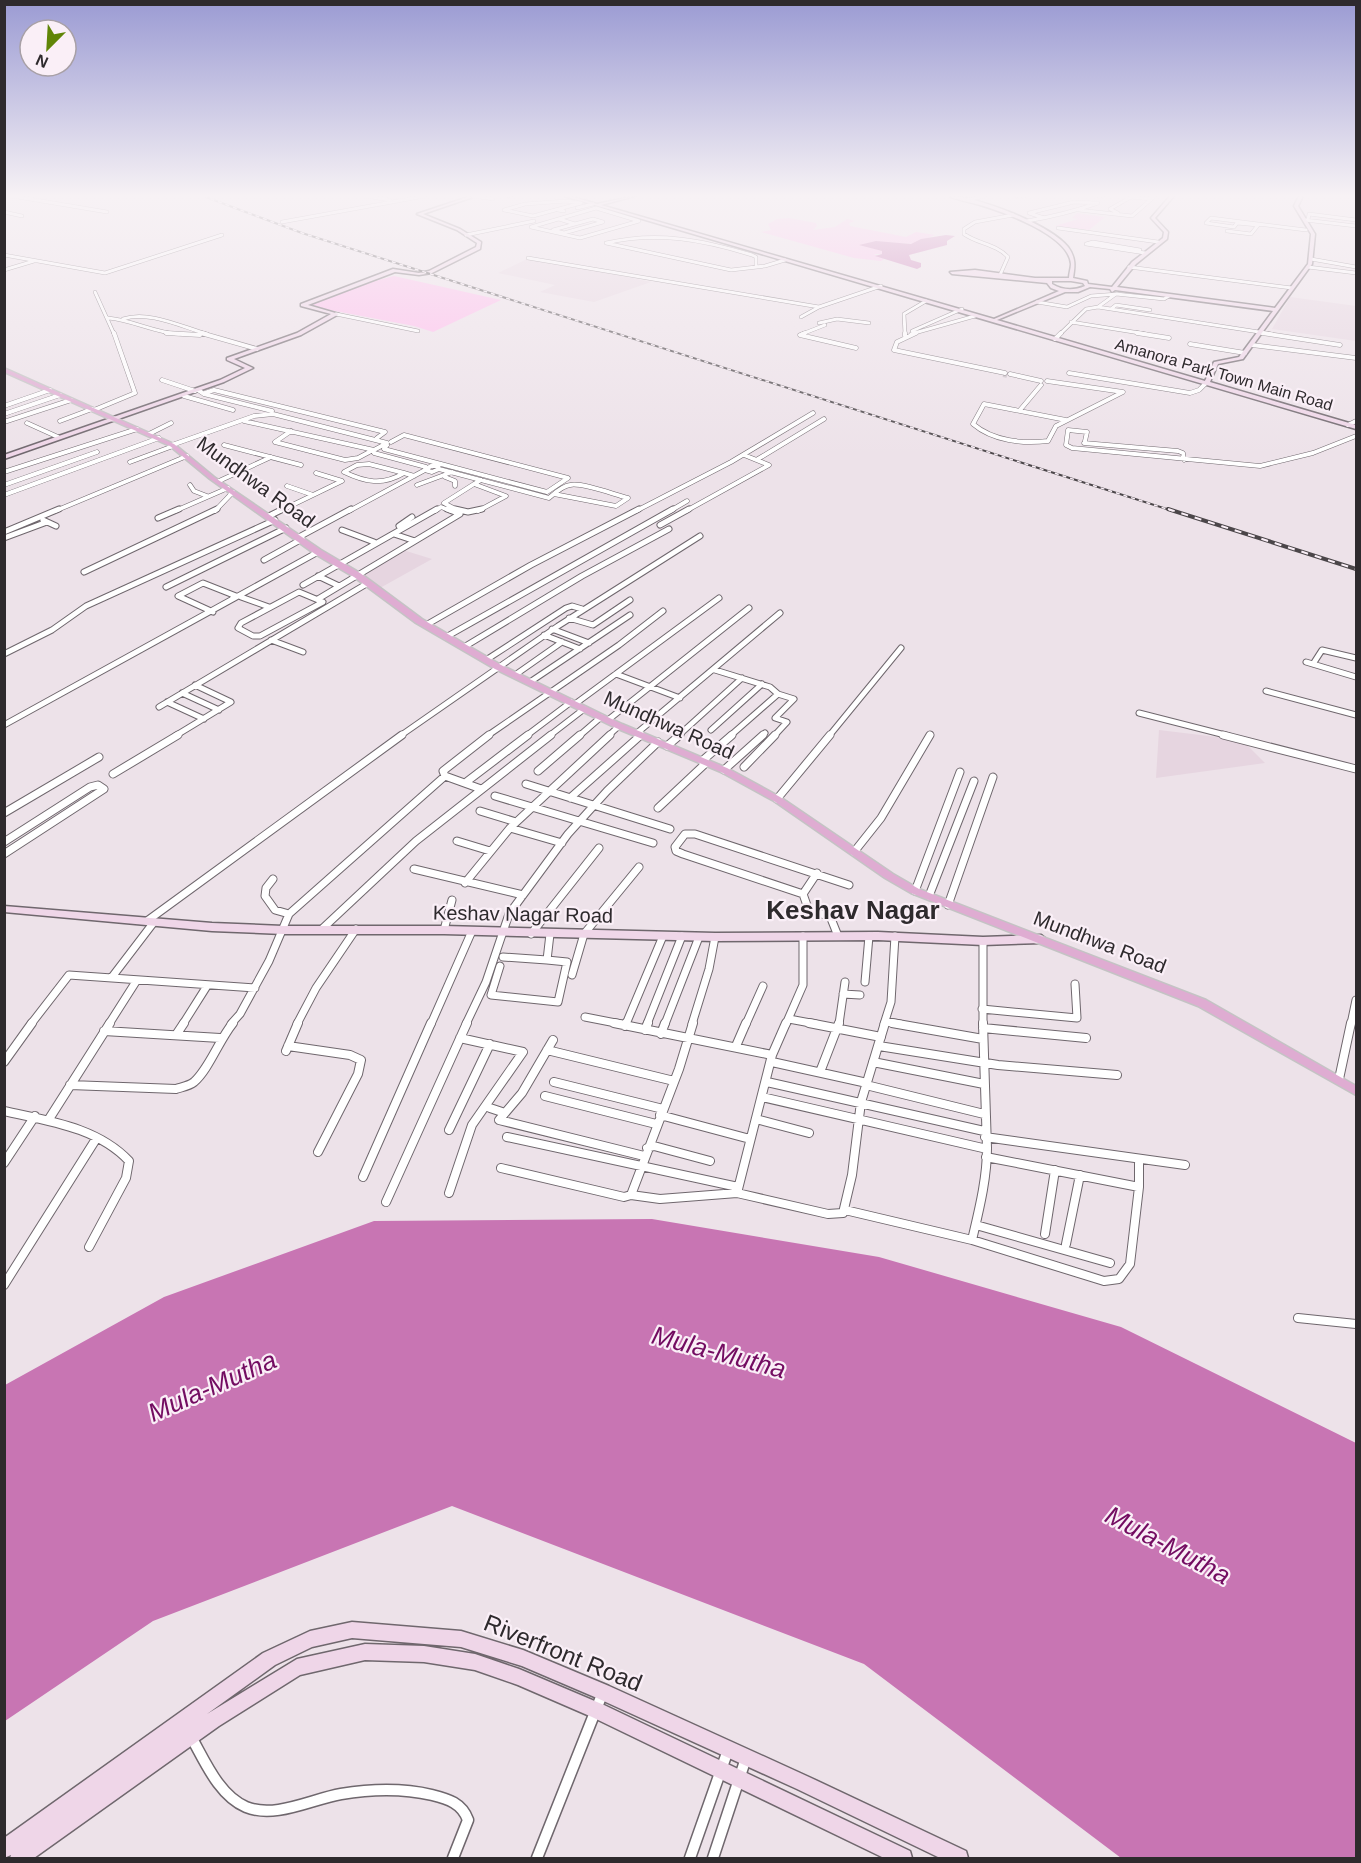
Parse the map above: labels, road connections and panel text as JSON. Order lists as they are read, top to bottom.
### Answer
{
  "streets": {
    "main road": ["Mundhwa Road"],
    "street": ["Amanora Park Town Main Road", "Keshav Nagar Road", "Riverfront Road"]
  },
  "crossings": [
    ["Mundhwa Road", "Keshav Nagar Road"]
  ],
  "districts": ["Keshav Nagar"],
  "water": ["Mula-Mutha"],
  "north": "bottom left"
}
